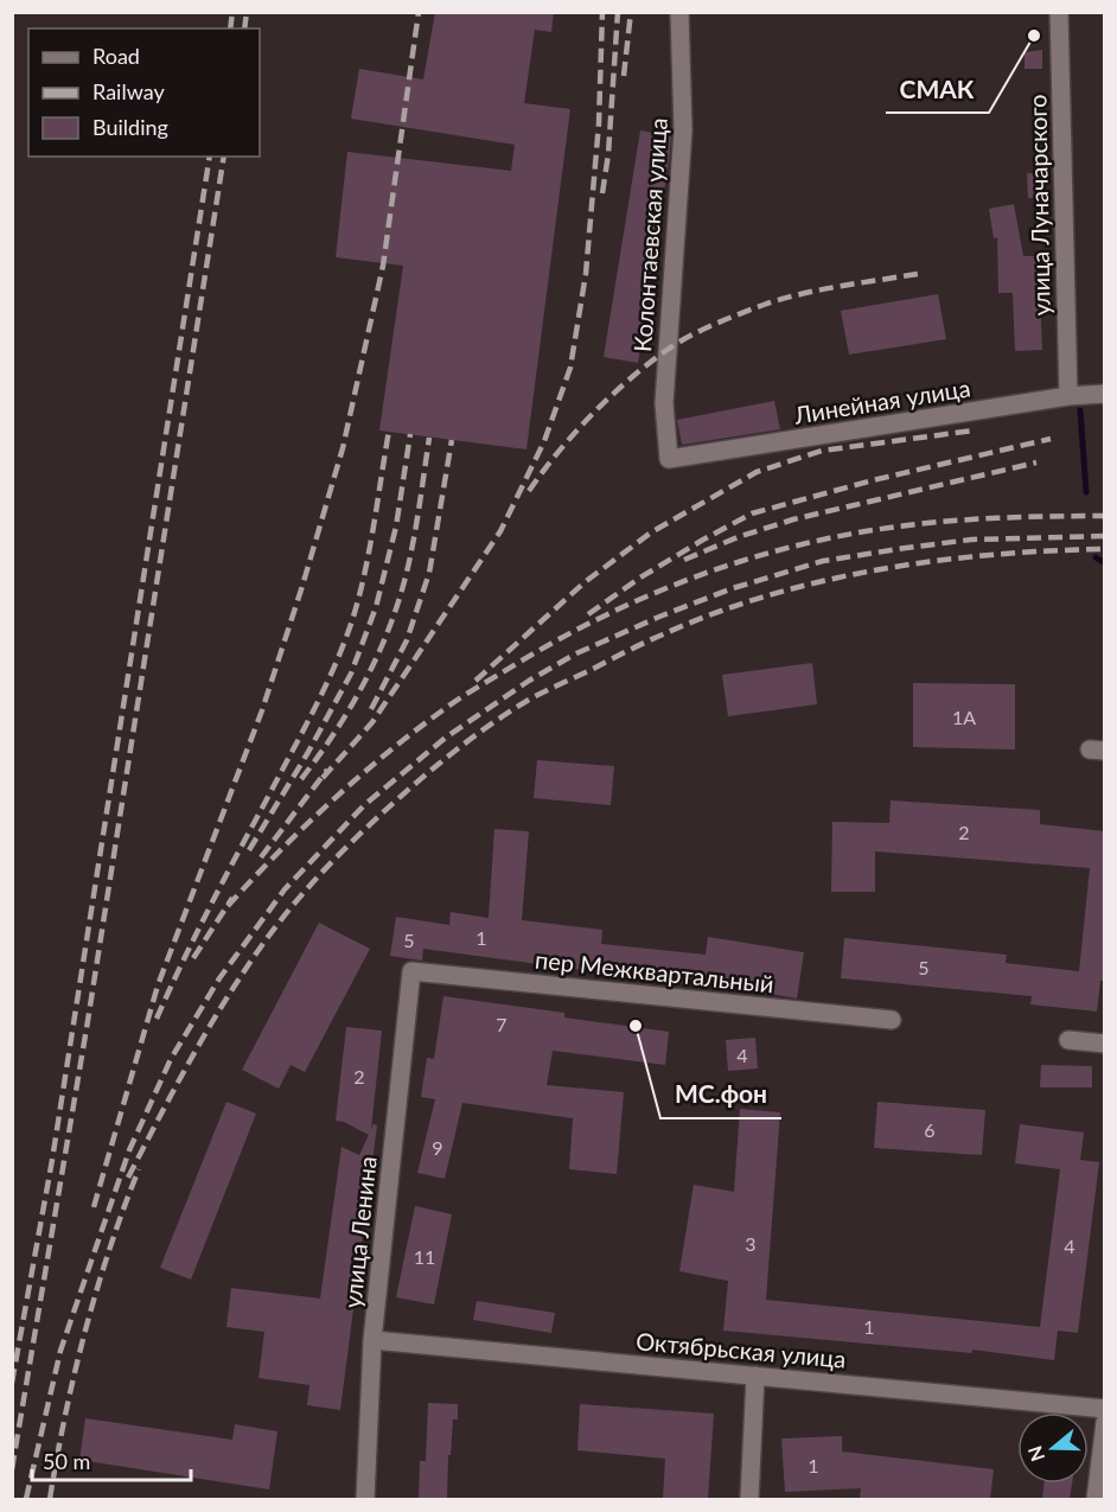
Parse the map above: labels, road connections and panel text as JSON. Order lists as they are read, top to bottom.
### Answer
{
  "streets": {
    "street": [
      "улица Луначарского",
      "Колонтаевская улица",
      "Линейная улица",
      "пер Межквартальный",
      "улица Ленина",
      "Октябрьская улица"
    ]
  },
  "crossings": [
    ["улица Луначарского", "Линейная улица"],
    ["Колонтаевская улица", "Линейная улица"],
    ["пер Межквартальный", "улица Ленина"],
    ["улица Ленина", "Октябрьская улица"]
  ],
  "places": ["СМАК", "МС.фон"],
  "house_numbers": [
    "1А",
    "2",
    "1",
    "5",
    "5",
    "7",
    "4",
    "2",
    "6",
    "9",
    "3",
    "4",
    "11",
    "1",
    "1"
  ],
  "legend": ["Road", "Railway", "Building"],
  "scale_bar": "50 m",
  "north": "left"
}
